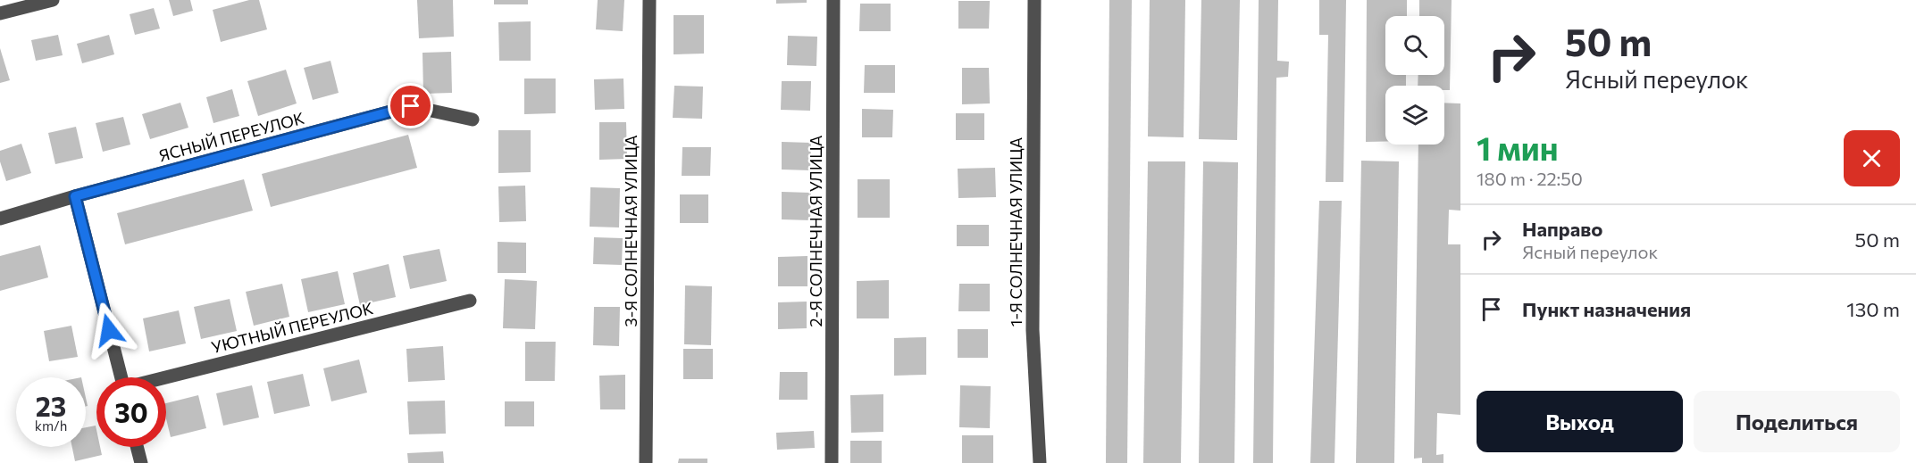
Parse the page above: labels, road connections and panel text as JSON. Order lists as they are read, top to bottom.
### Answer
{
  "streets": {
    "street": [
      "ЯСНЫЙ ПЕРЕУЛОК",
      "3-Я СОЛНЕЧНАЯ УЛИЦА",
      "2-Я СОЛНЕЧНАЯ УЛИЦА",
      "1-Я СОЛНЕЧНАЯ УЛИЦА",
      "УЮТНЫЙ ПЕРЕУЛОК"
    ]
  },
  "page": {
    "turn": ["50 m", "Ясный переулок"],
    "heading": ["1 мин", "180 m · 22:50"],
    "list": [
      {
        "name": "Направо",
        "note": "Ясный переулок",
        "value": "50 m"
      },
      {
        "name": "Пункт назначения",
        "value": "130 m"
      }
    ],
    "speed": "23 km/h",
    "limit": "30",
    "buttons": ["Выход", "Поделиться"]
  }
}
